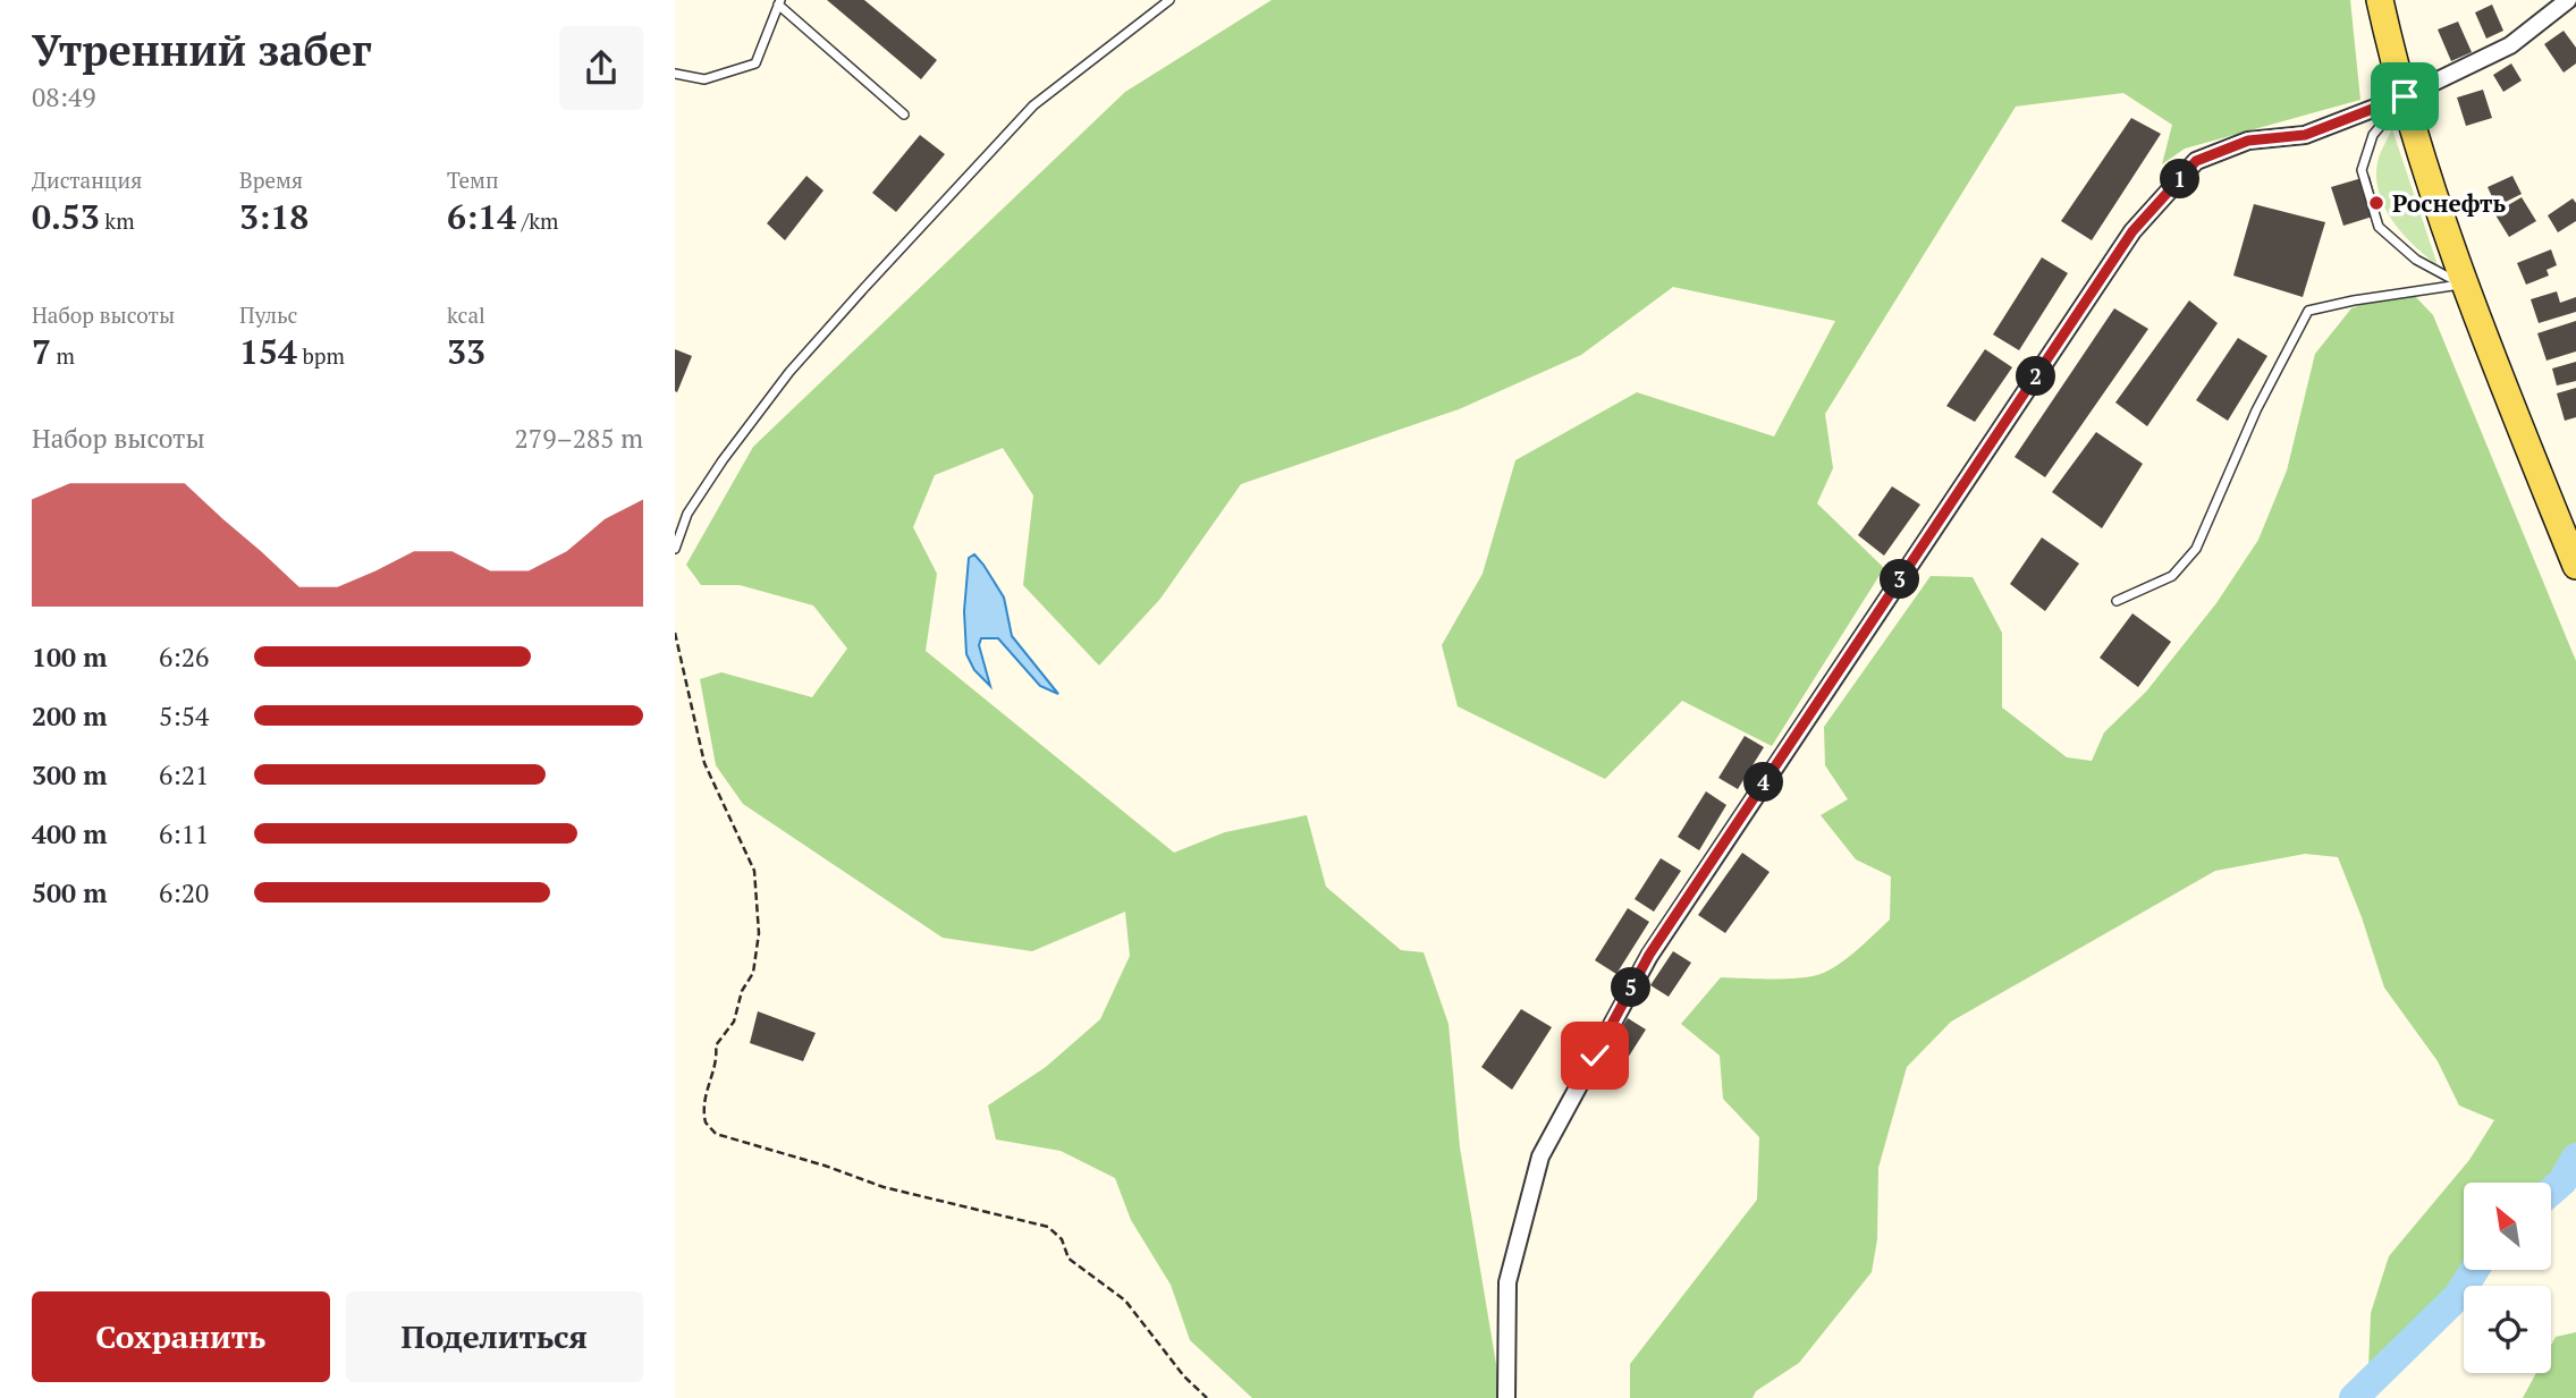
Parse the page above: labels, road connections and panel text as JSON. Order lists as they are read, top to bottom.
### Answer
{
  "places": ["Роснефть"],
  "north": "top left",
  "page": {
    "heading": ["Утренний забег", "08:49"],
    "stats": [
      ["Дистанция", "0.53 km"],
      ["Время", "3:18"],
      ["Темп", "6:14 /km"],
      ["Набор высоты", "7 m"],
      ["Пульс", "154 bpm"],
      ["kcal", "33"]
    ],
    "pins": [
      "1",
      "2",
      "3",
      "4",
      "5"
    ],
    "chart": ["Набор высоты", "279–285 m"],
    "list": [
      {
        "name": "100 m",
        "note": "6:26"
      },
      {
        "name": "200 m",
        "note": "5:54"
      },
      {
        "name": "300 m",
        "note": "6:21"
      },
      {
        "name": "400 m",
        "note": "6:11"
      },
      {
        "name": "500 m",
        "note": "6:20"
      }
    ],
    "buttons": ["Сохранить", "Поделиться"]
  }
}
